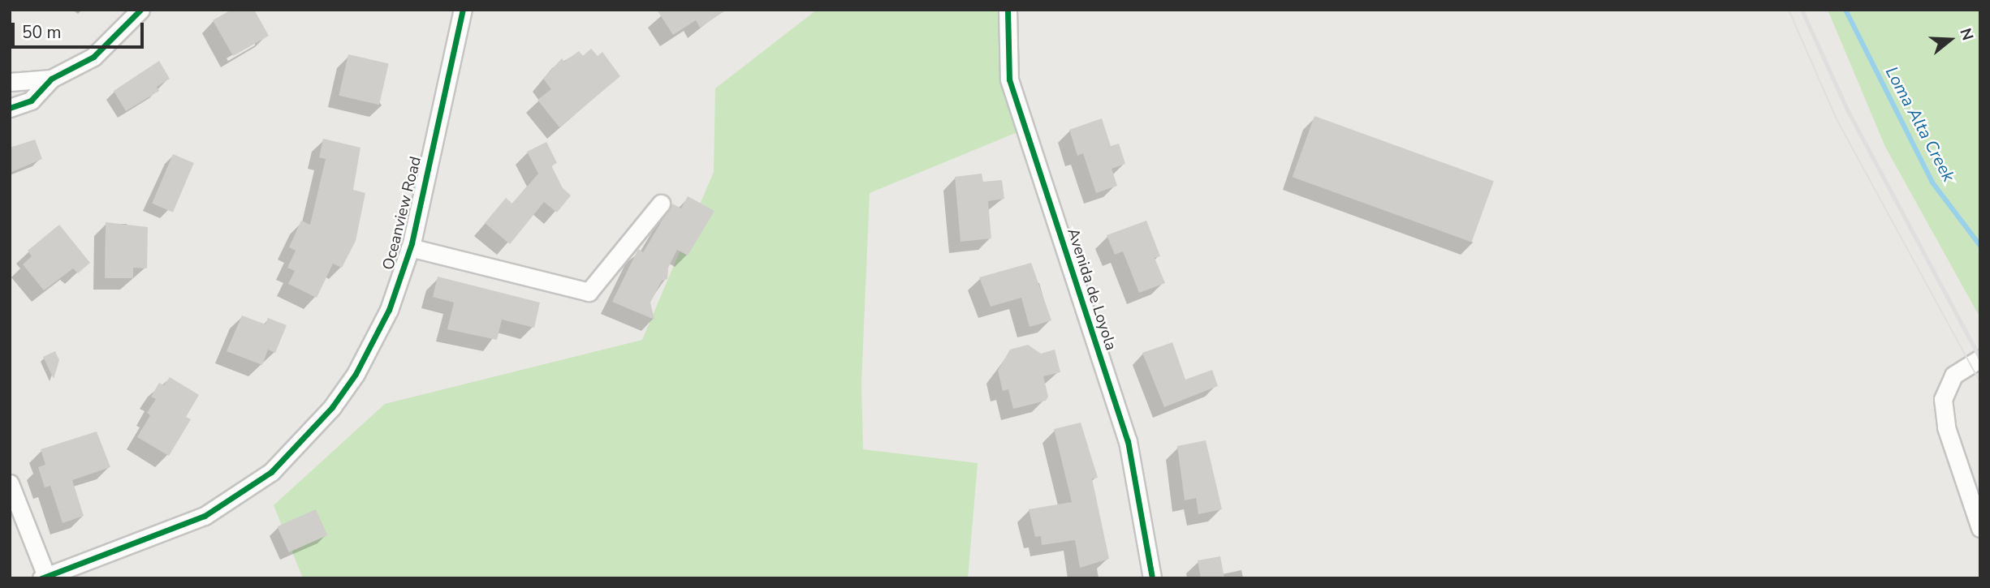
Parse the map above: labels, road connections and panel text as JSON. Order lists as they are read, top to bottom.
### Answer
{
  "streets": {
    "street": ["Oceanview Road", "Avenida de Loyola"]
  },
  "water": ["Loma Alta Creek"],
  "scale_bar": "50 m",
  "north": "right"
}
